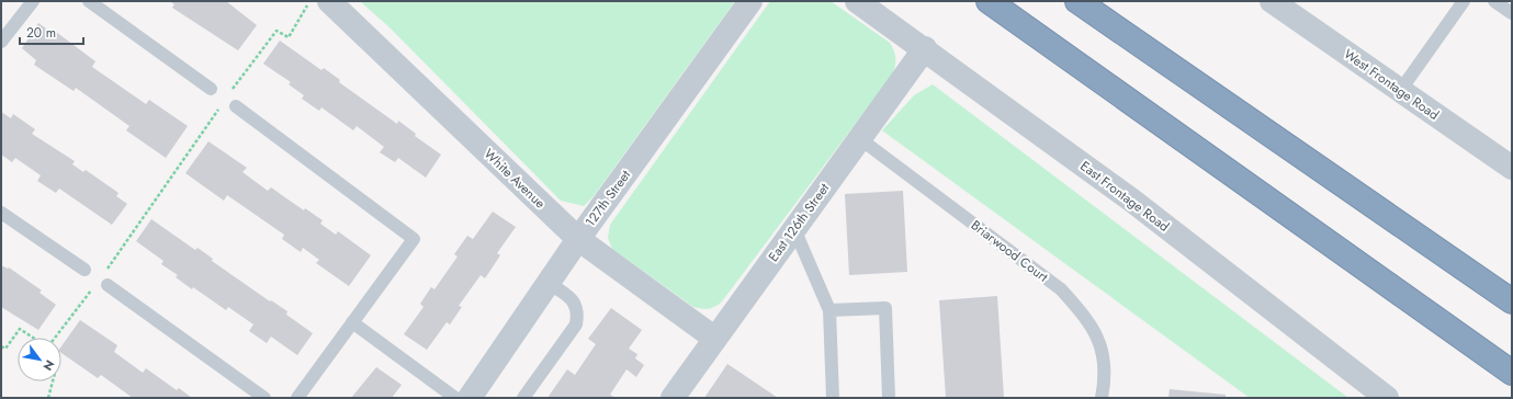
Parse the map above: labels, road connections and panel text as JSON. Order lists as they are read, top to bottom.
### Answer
{
  "streets": {
    "street": [
      "West Frontage Road",
      "White Avenue",
      "East Frontage Road",
      "127th Street",
      "East 126th Street"
    ],
    "lane": ["Briarwood Court"]
  },
  "crossings": [
    ["White Avenue", "127th Street"],
    ["White Avenue", "East 126th Street"],
    ["East Frontage Road", "East 126th Street"],
    ["East 126th Street", "Briarwood Court"]
  ],
  "scale_bar": "20 m",
  "north": "bottom right"
}
